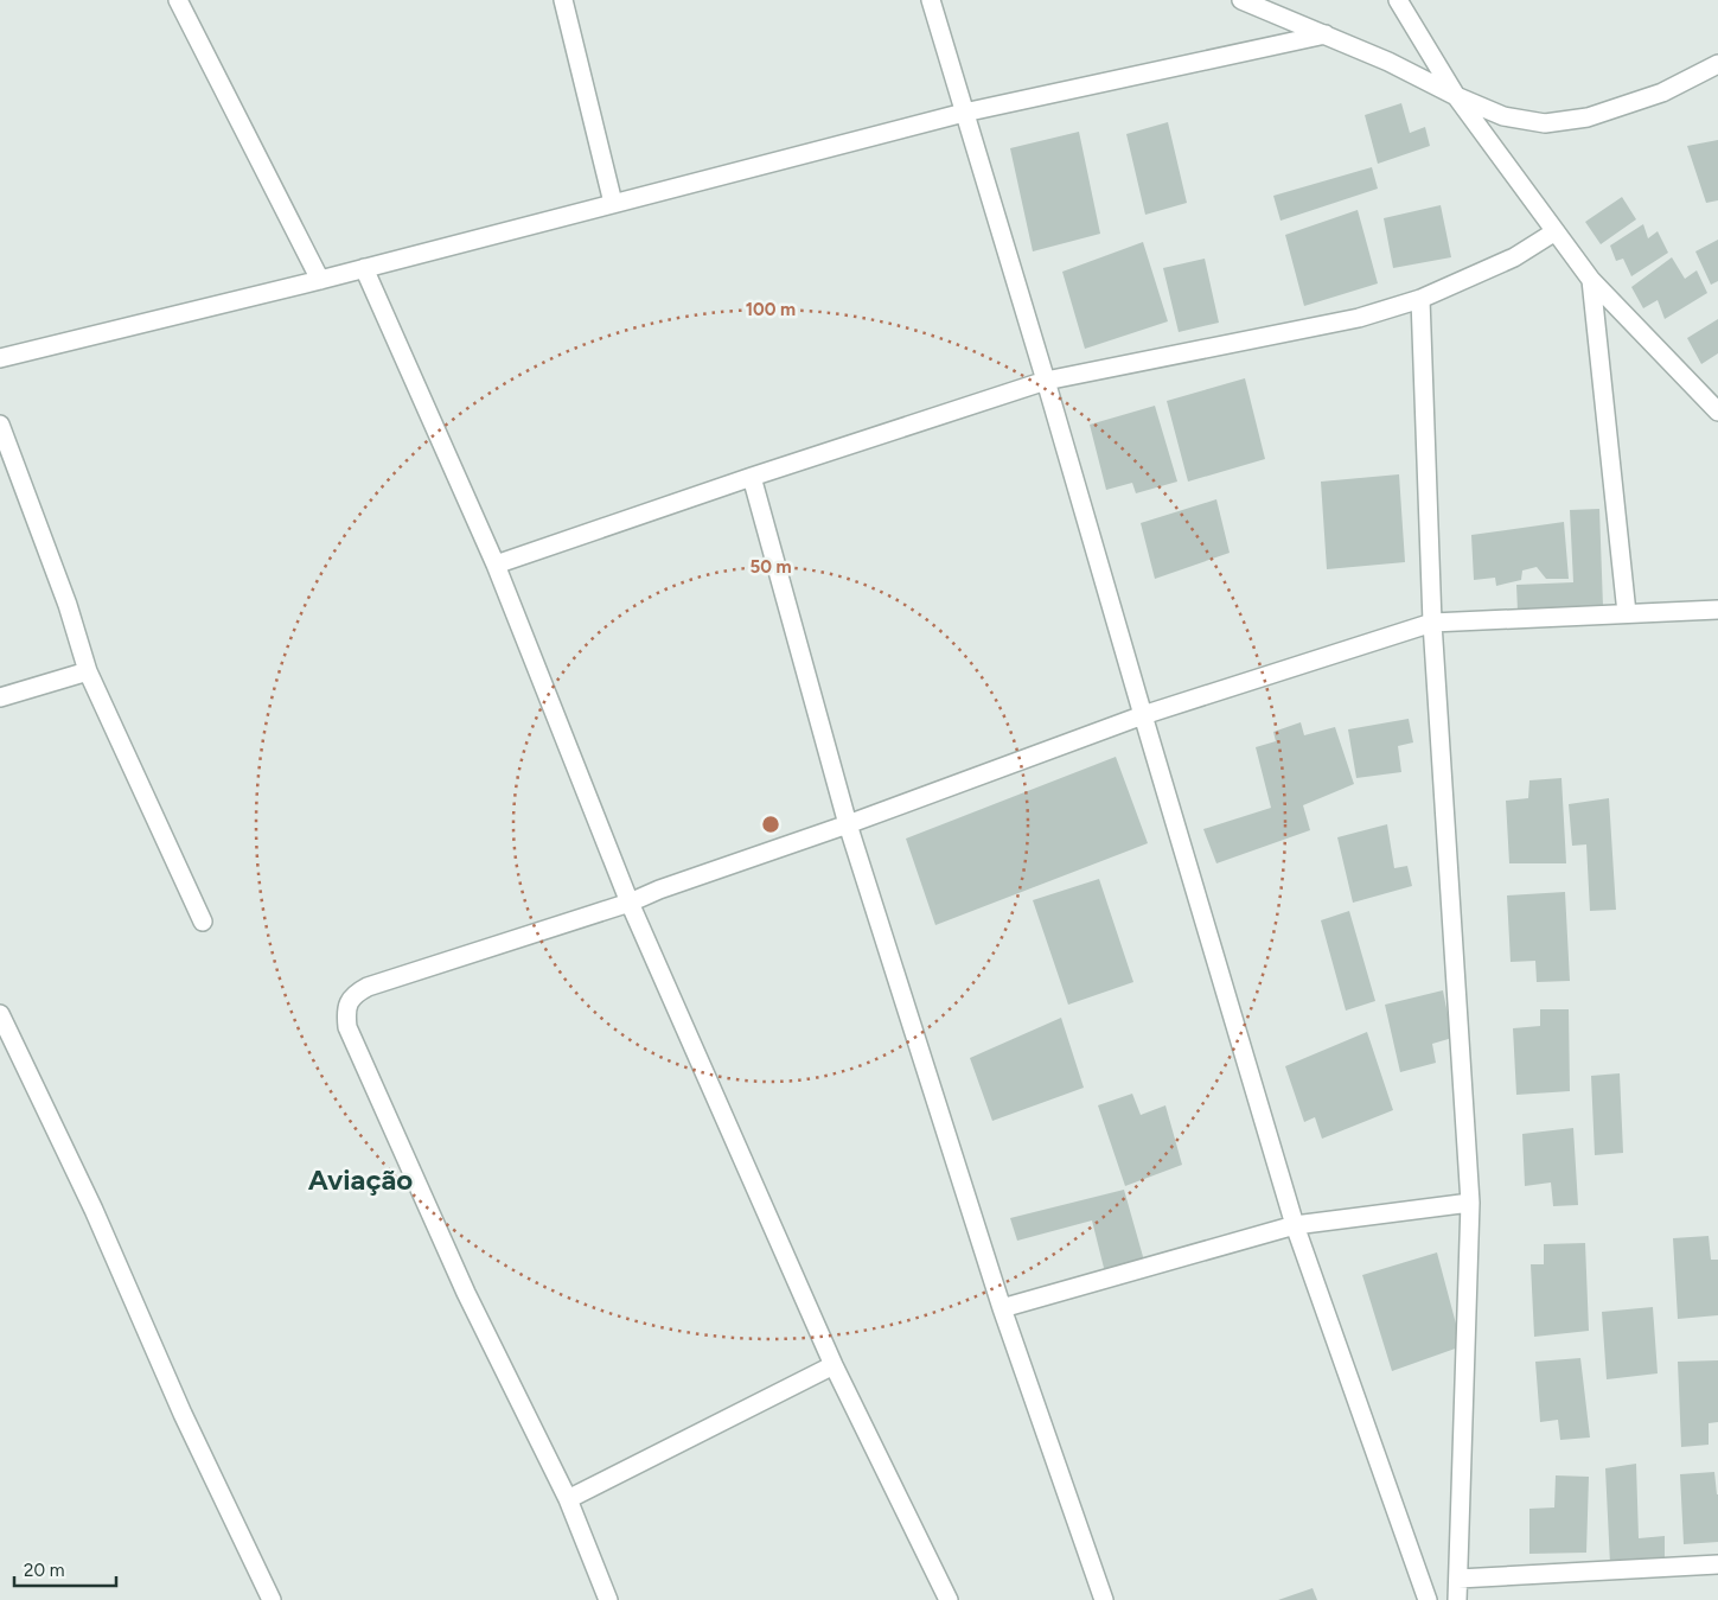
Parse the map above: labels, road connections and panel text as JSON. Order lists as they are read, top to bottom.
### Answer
{
  "districts": ["Aviação"],
  "scale_bar": "20 m",
  "rings": ["100 m", "50 m"]
}
